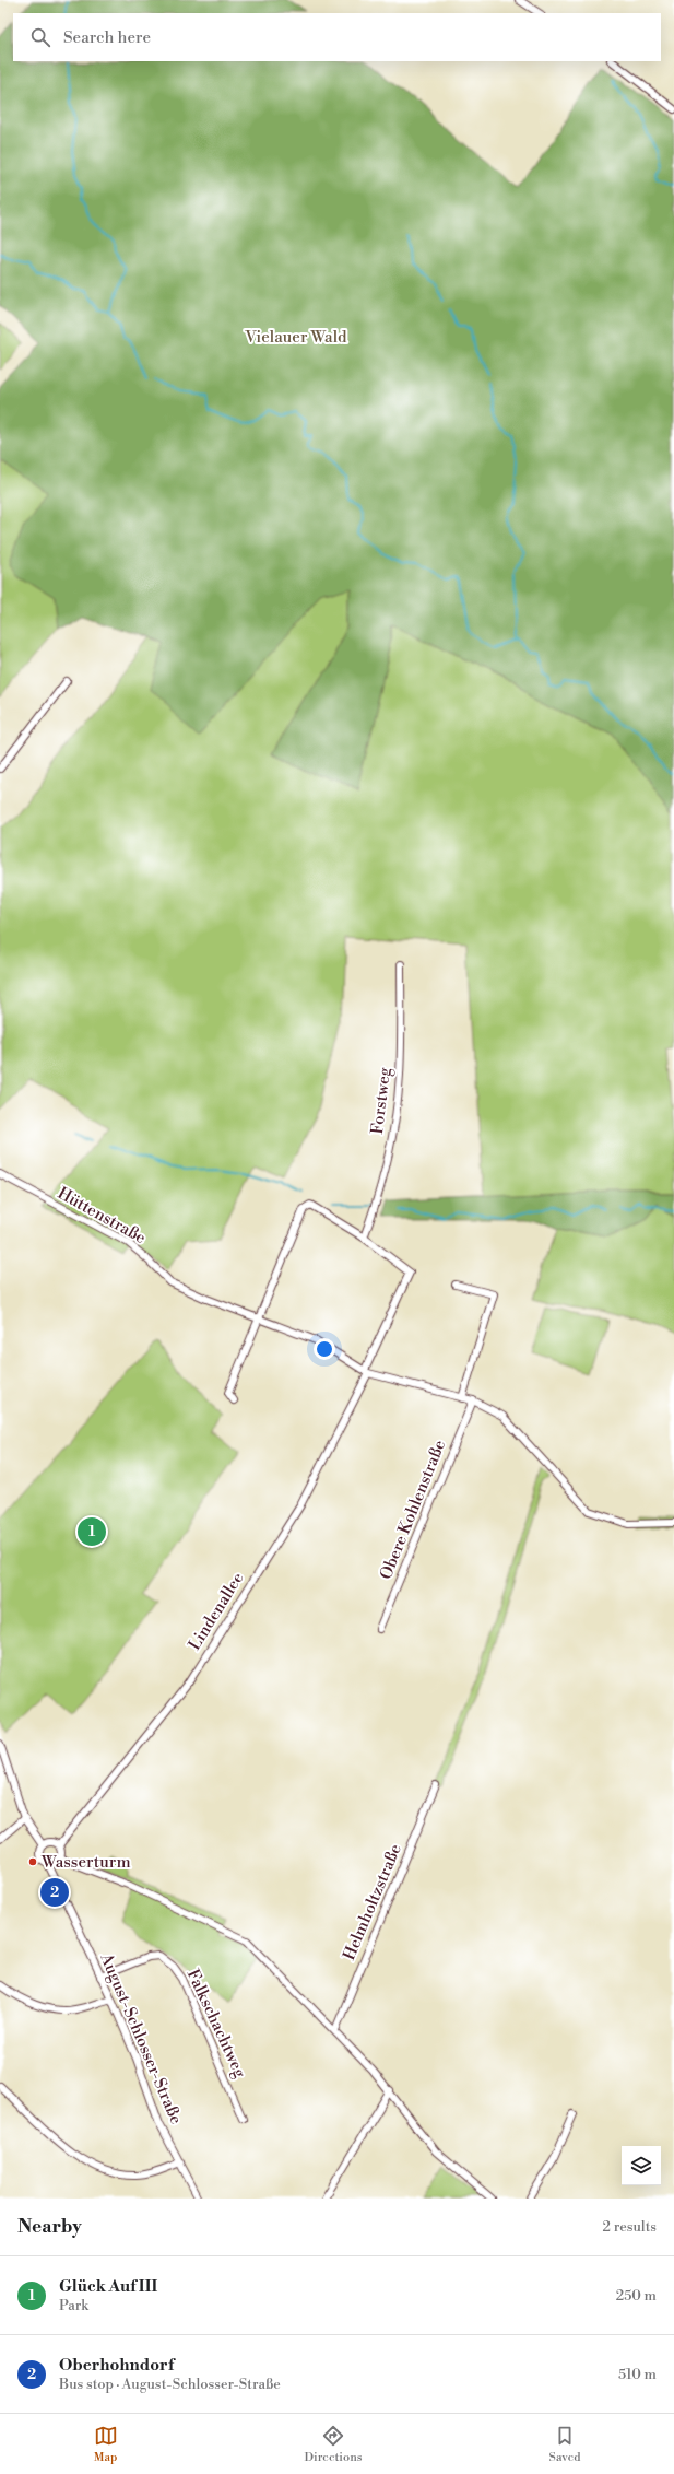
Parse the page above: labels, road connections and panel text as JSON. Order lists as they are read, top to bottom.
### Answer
{
  "streets": {
    "street": [
      "Forstweg",
      "Hüttenstraße",
      "Obere Kohlenstraße",
      "Lindenallee",
      "Helmholtzstraße",
      "Falkschachtweg",
      "August-Schlosser-Straße"
    ]
  },
  "crossings": [
    ["Lindenallee", "August-Schlosser-Straße"],
    ["Falkschachtweg", "August-Schlosser-Straße"]
  ],
  "parks": ["Vielauer Wald"],
  "places": ["Wasserturm"],
  "page": {
    "search": "Search here",
    "pins": ["1", "2"],
    "heading": ["Nearby", "2 results"],
    "list": [
      {
        "mark": "1",
        "name": "Glück Auf III",
        "note": "Park",
        "value": "250 m"
      },
      {
        "mark": "2",
        "name": "Oberhohndorf",
        "note": "Bus stop · August-Schlosser-Straße",
        "value": "510 m"
      }
    ],
    "nav": ["Map", "Directions", "Saved"]
  }
}
